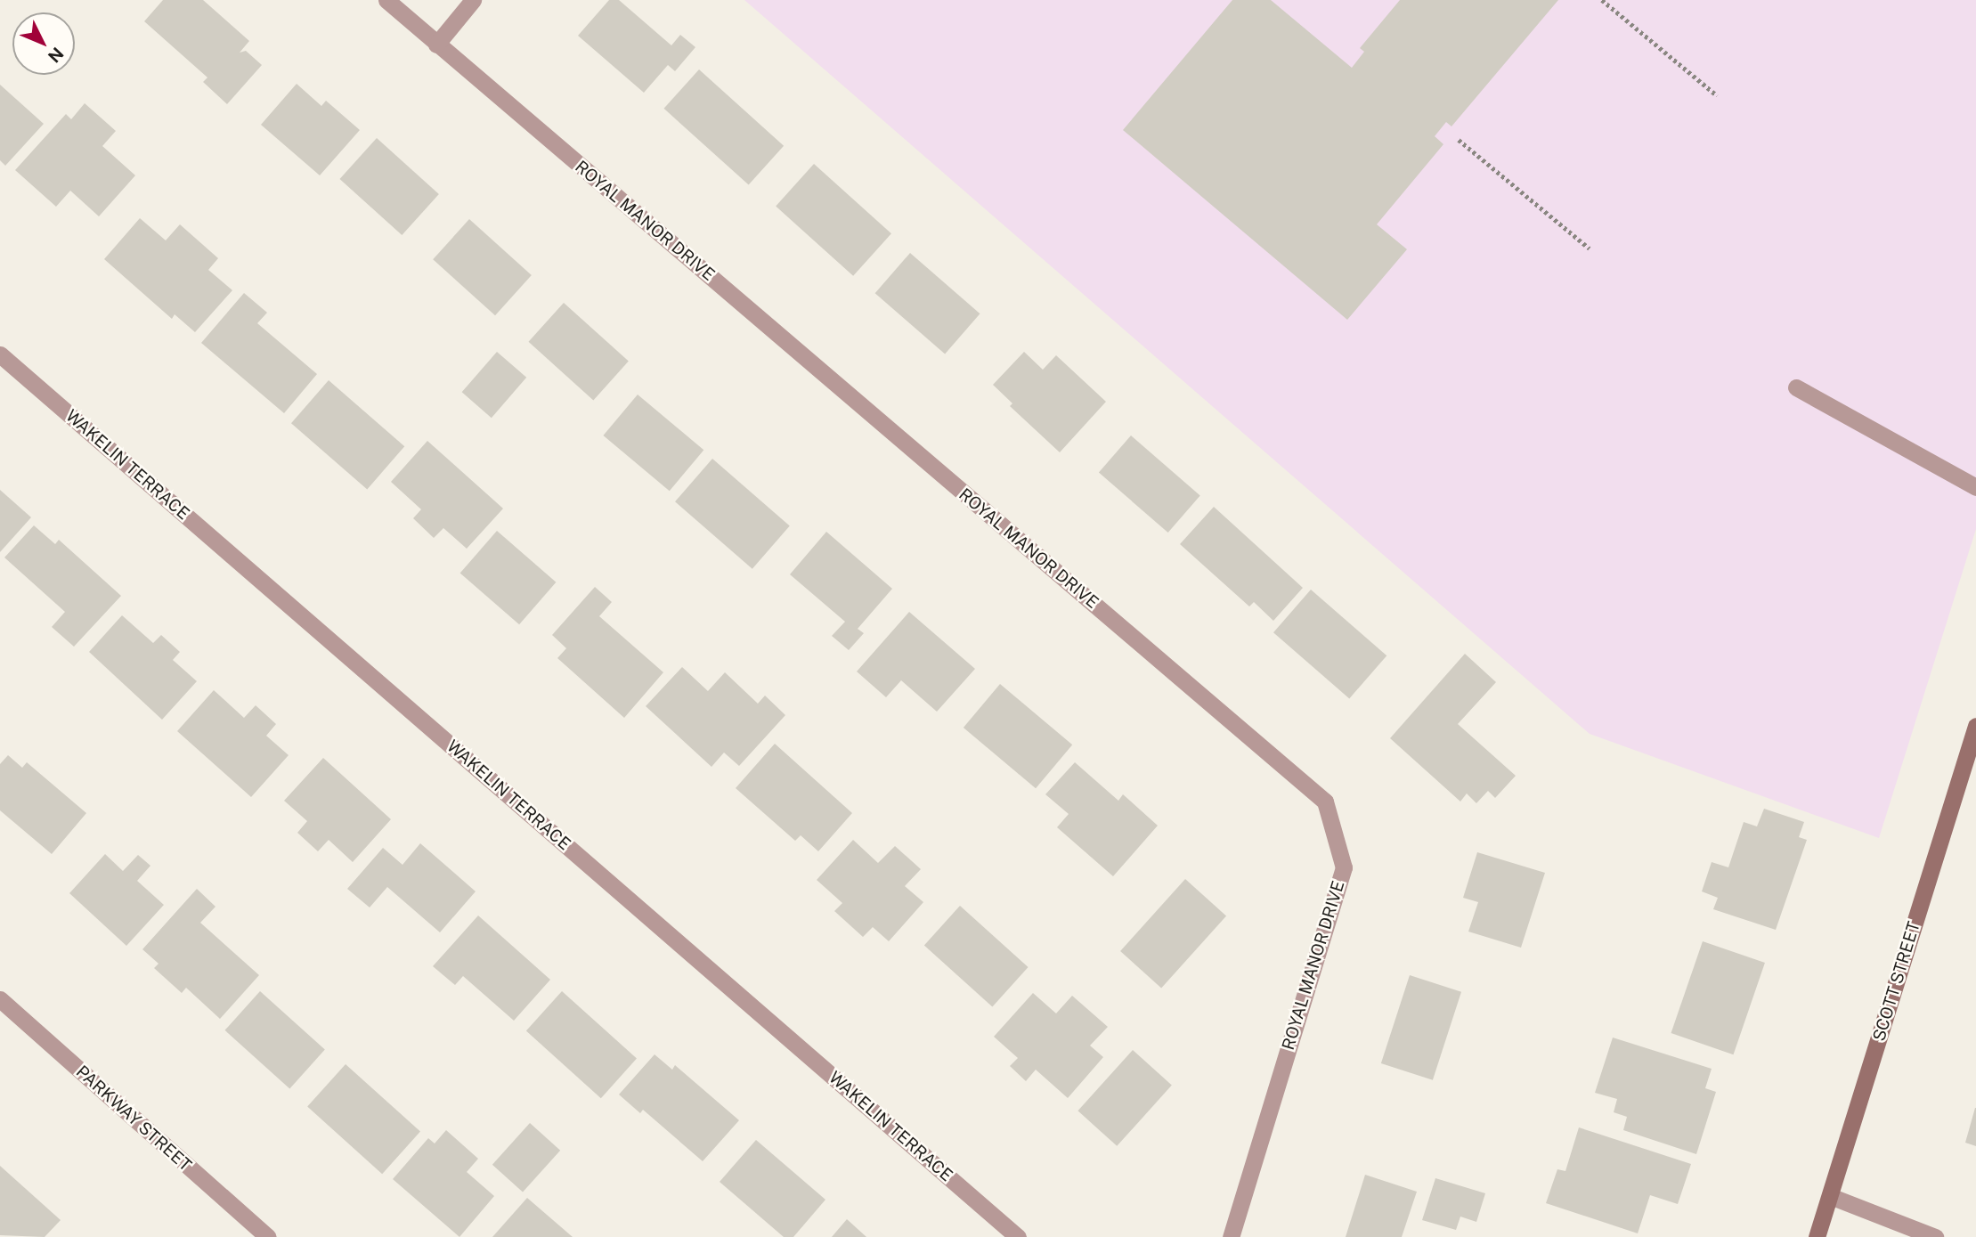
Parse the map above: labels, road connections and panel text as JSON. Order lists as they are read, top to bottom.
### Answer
{
  "streets": {
    "main road": ["SCOTT STREET"],
    "street": ["ROYAL MANOR DRIVE", "WAKELIN TERRACE", "PARKWAY STREET"]
  },
  "north": "bottom right"
}
